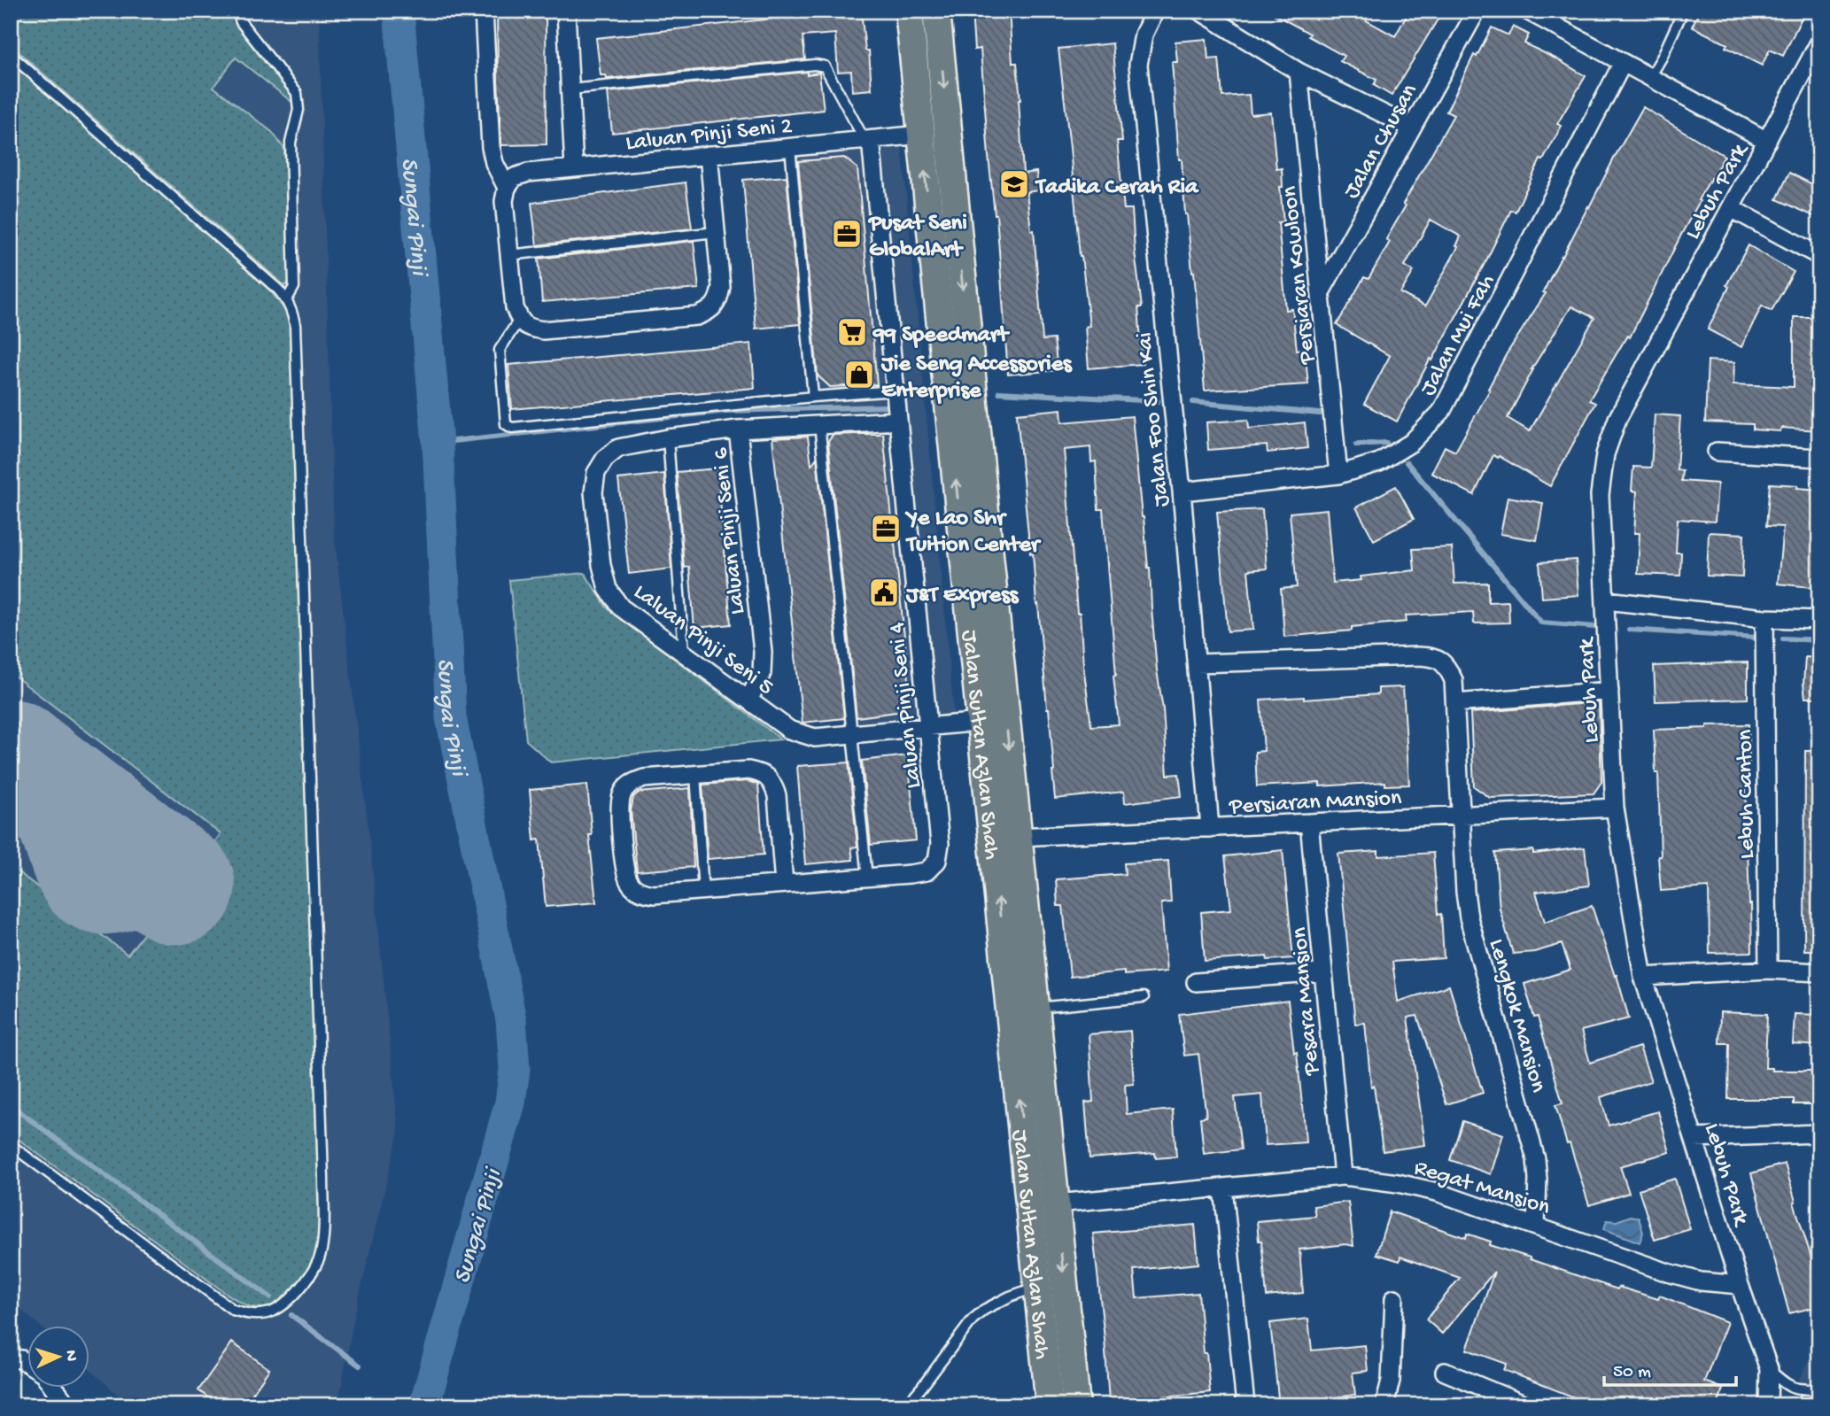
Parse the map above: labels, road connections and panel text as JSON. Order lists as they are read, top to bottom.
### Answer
{
  "streets": {
    "main road": ["Jalan Sultan Azlan Shah"],
    "street": [
      "Laluan Pinji Seni 2",
      "Jalan Chusan",
      "Lebuh Park",
      "Persiaran Kowloon",
      "Jalan Mui Fah",
      "Jalan Foo Shin Kai",
      "Laluan Pinji Seni 6",
      "Laluan Pinji Seni 5",
      "Laluan Pinji Seni 4",
      "Lebuh Canton",
      "Persiaran Mansion",
      "Pesara Mansion",
      "Lengkok Mansion",
      "Regat Mansion"
    ]
  },
  "crossings": [
    ["Laluan Pinji Seni 2", "Laluan Pinji Seni 4"],
    ["Laluan Pinji Seni 2", "Jalan Sultan Azlan Shah"],
    ["Jalan Chusan", "Persiaran Kowloon"],
    ["Lebuh Park", "Persiaran Mansion"],
    ["Lebuh Park", "Regat Mansion"],
    ["Persiaran Kowloon", "Jalan Mui Fah"],
    ["Jalan Mui Fah", "Jalan Foo Shin Kai"],
    ["Jalan Foo Shin Kai", "Persiaran Mansion"],
    ["Jalan Foo Shin Kai", "Lengkok Mansion"],
    ["Laluan Pinji Seni 6", "Laluan Pinji Seni 5"],
    ["Laluan Pinji Seni 5", "Laluan Pinji Seni 4"],
    ["Laluan Pinji Seni 5", "Jalan Sultan Azlan Shah"],
    ["Jalan Sultan Azlan Shah", "Persiaran Mansion"],
    ["Jalan Sultan Azlan Shah", "Regat Mansion"],
    ["Persiaran Mansion", "Pesara Mansion"],
    ["Persiaran Mansion", "Lengkok Mansion"],
    ["Pesara Mansion", "Regat Mansion"],
    ["Lengkok Mansion", "Regat Mansion"]
  ],
  "water": ["Sungai Pinji"],
  "places": {
    "school or university": ["Tadika Cerah Ria"],
    "office": ["Pusat Seni GlobalArt", "Ye Lao Shr Tuition Center"],
    "supermarket": ["99 Speedmart"],
    "shop": ["Jie Seng Accessories Enterprise"],
    "public building": ["J&T Express"]
  },
  "scale_bar": "50 m",
  "north": "right"
}
